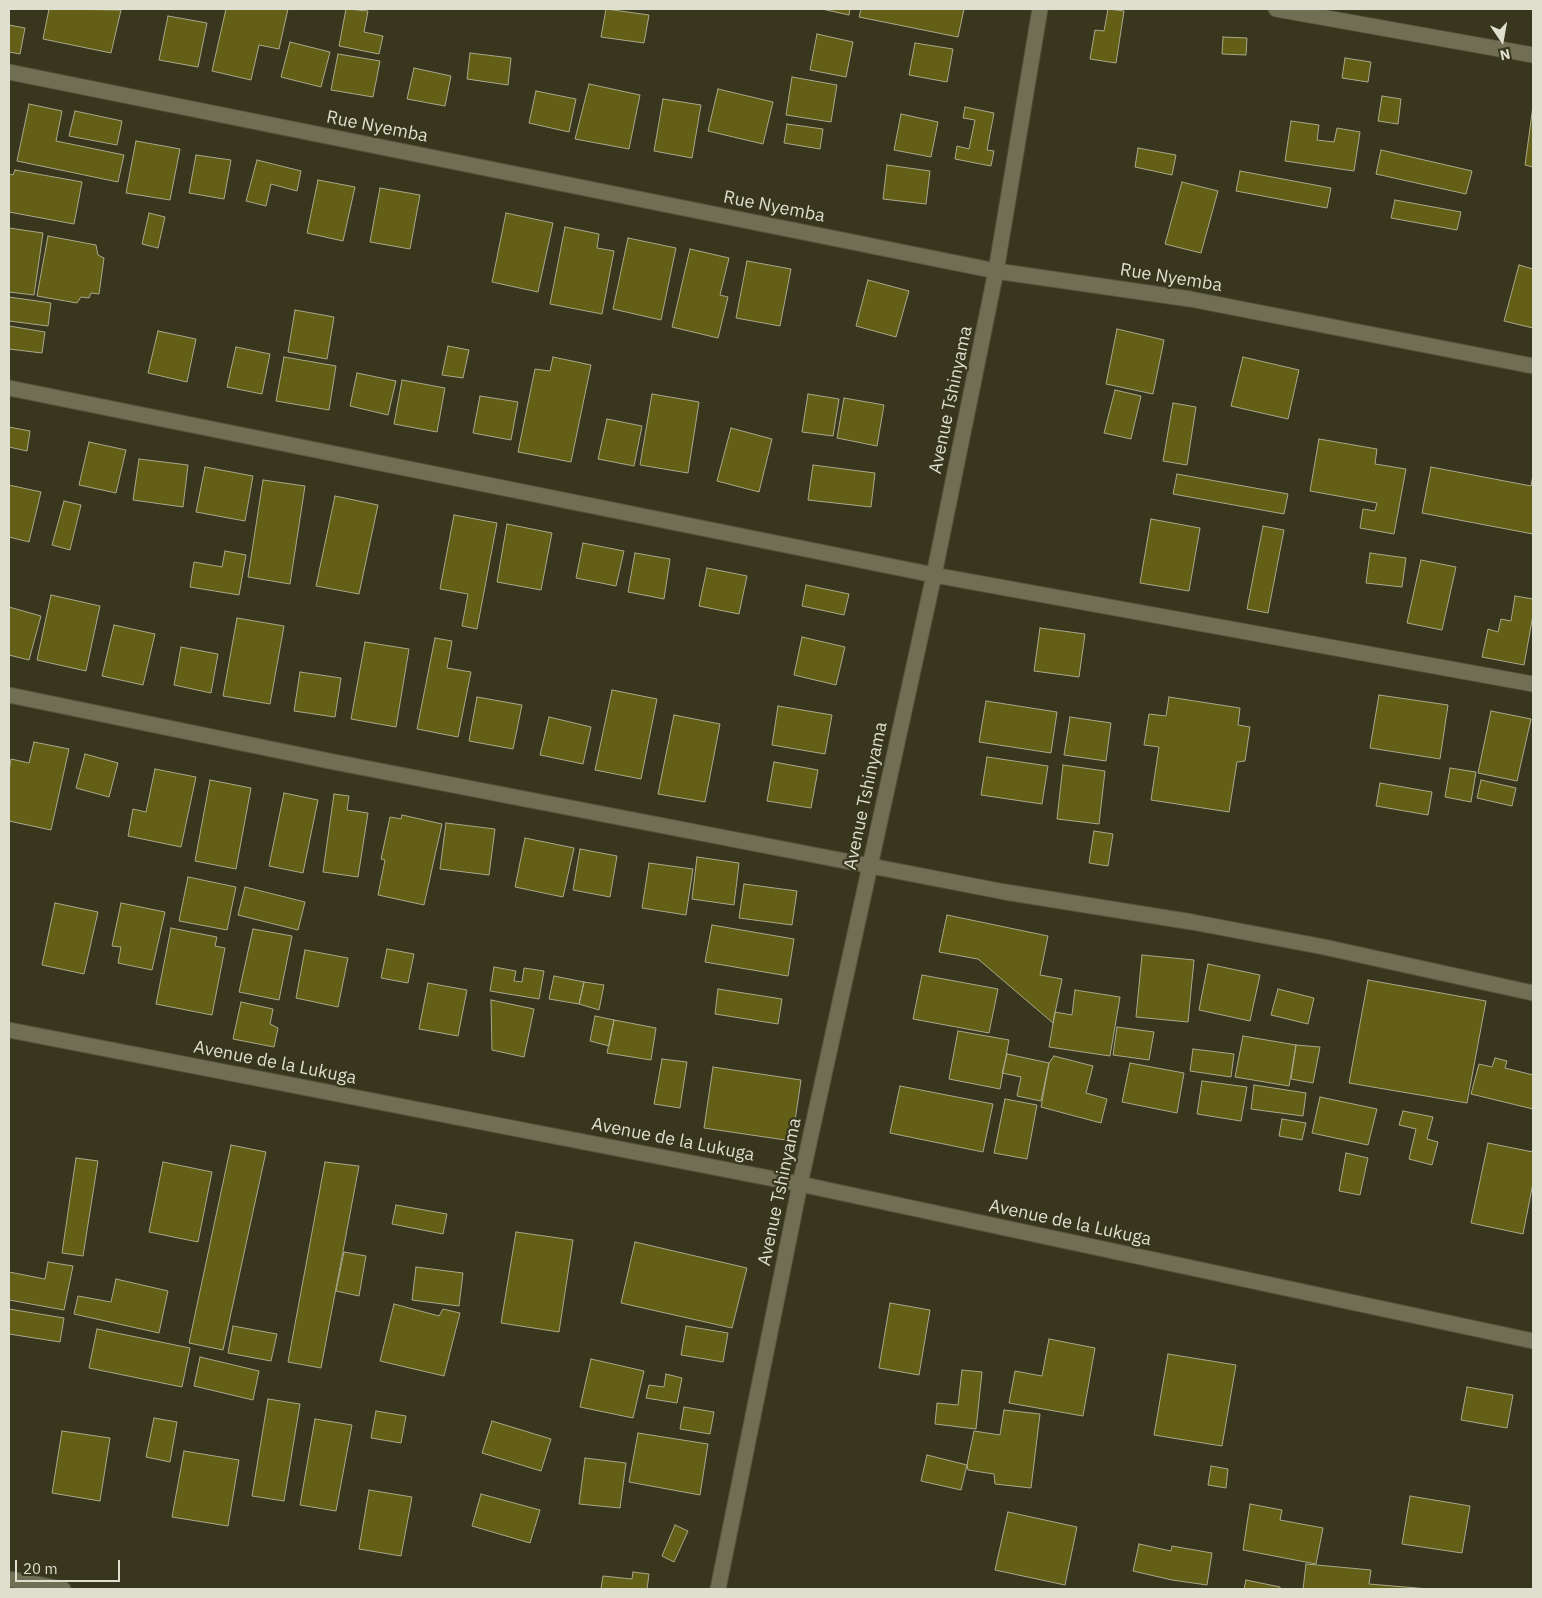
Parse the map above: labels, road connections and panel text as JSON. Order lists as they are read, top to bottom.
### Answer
{
  "streets": {
    "street": ["Rue Nyemba", "Avenue Tshinyama", "Avenue de la Lukuga"]
  },
  "crossings": [
    ["Rue Nyemba", "Avenue Tshinyama"],
    ["Avenue Tshinyama", "Avenue de la Lukuga"]
  ],
  "scale_bar": "20 m",
  "north": "bottom"
}
